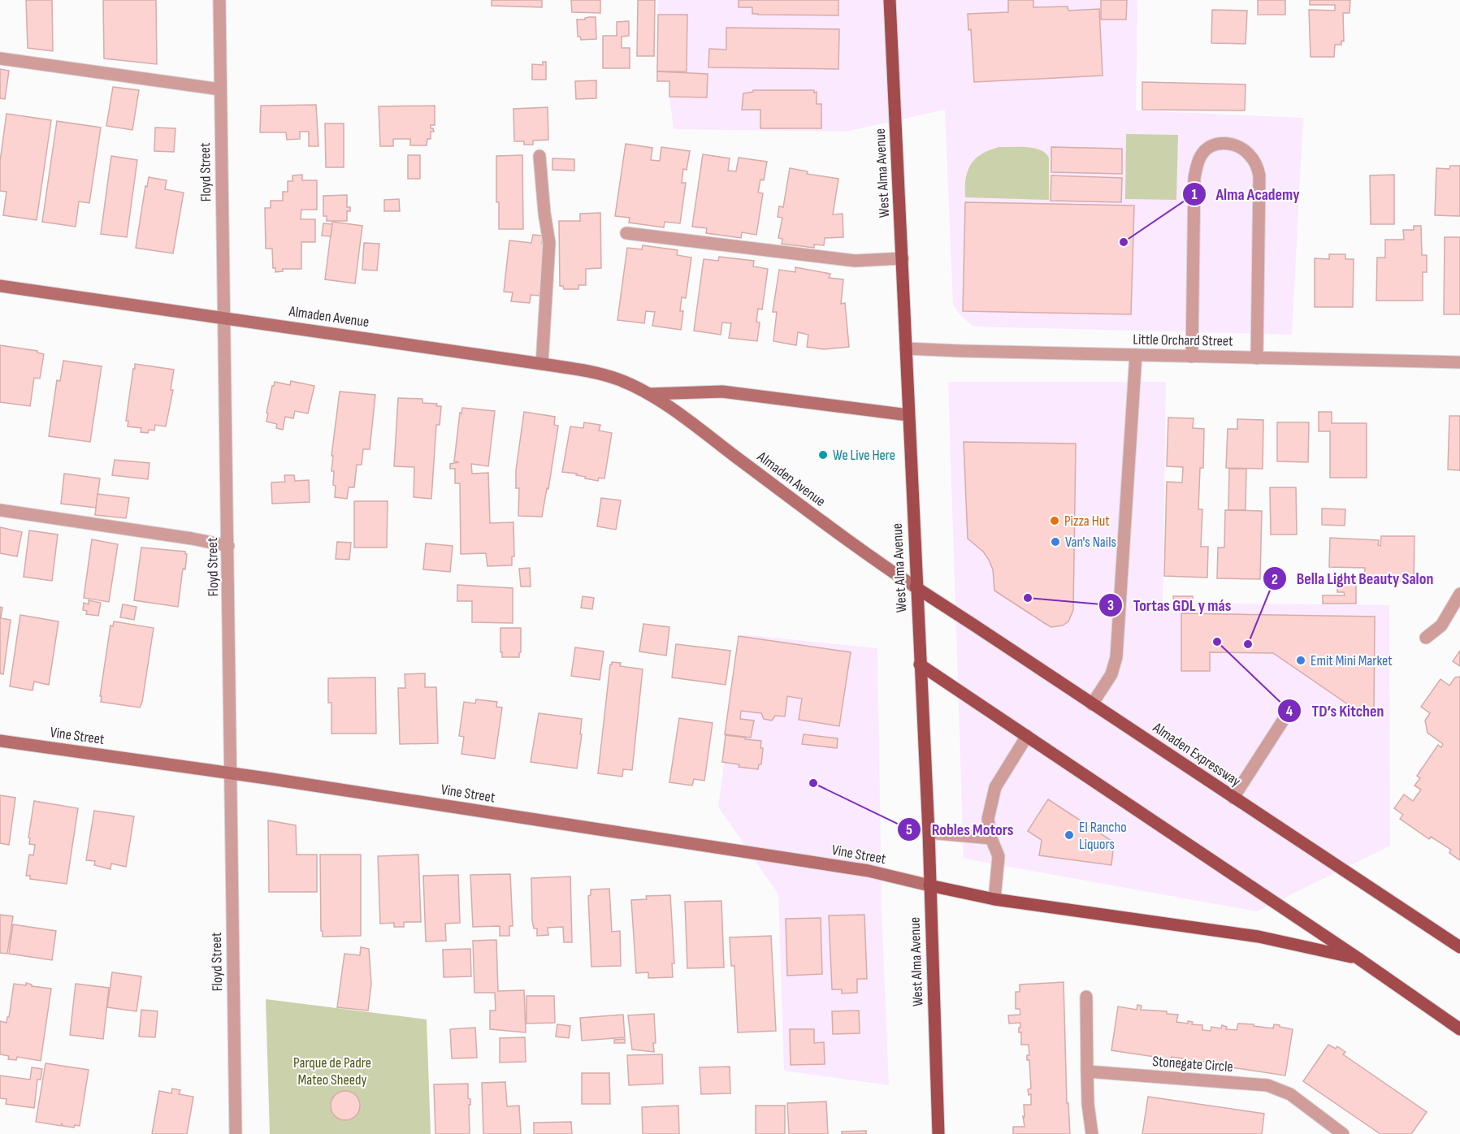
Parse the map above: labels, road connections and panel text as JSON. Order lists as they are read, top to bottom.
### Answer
{
  "streets": {
    "main road": [
      "West Alma Avenue",
      "Almaden Avenue",
      "Vine Street",
      "Almaden Expressway"
    ],
    "street": ["Floyd Street", "Little Orchard Street", "Stonegate Circle"]
  },
  "crossings": [
    ["Floyd Street", "Almaden Avenue"],
    ["Floyd Street", "Vine Street"],
    ["West Alma Avenue", "Almaden Avenue"],
    ["West Alma Avenue", "Little Orchard Street"],
    ["West Alma Avenue", "Vine Street"],
    ["West Alma Avenue", "Almaden Expressway"],
    ["Almaden Avenue", "Almaden Expressway"]
  ],
  "parks": ["Parque de Padre Mateo Sheedy"],
  "places": [
    "Alma Academy",
    "We Live Here",
    "Pizza Hut",
    "Van's Nails",
    "Tortas GDL y más",
    "TD’s Kitchen",
    "Bella Light Beauty Salon",
    "Emit Mini Market",
    "Robles Motors",
    "El Rancho Liquors"
  ]
}
